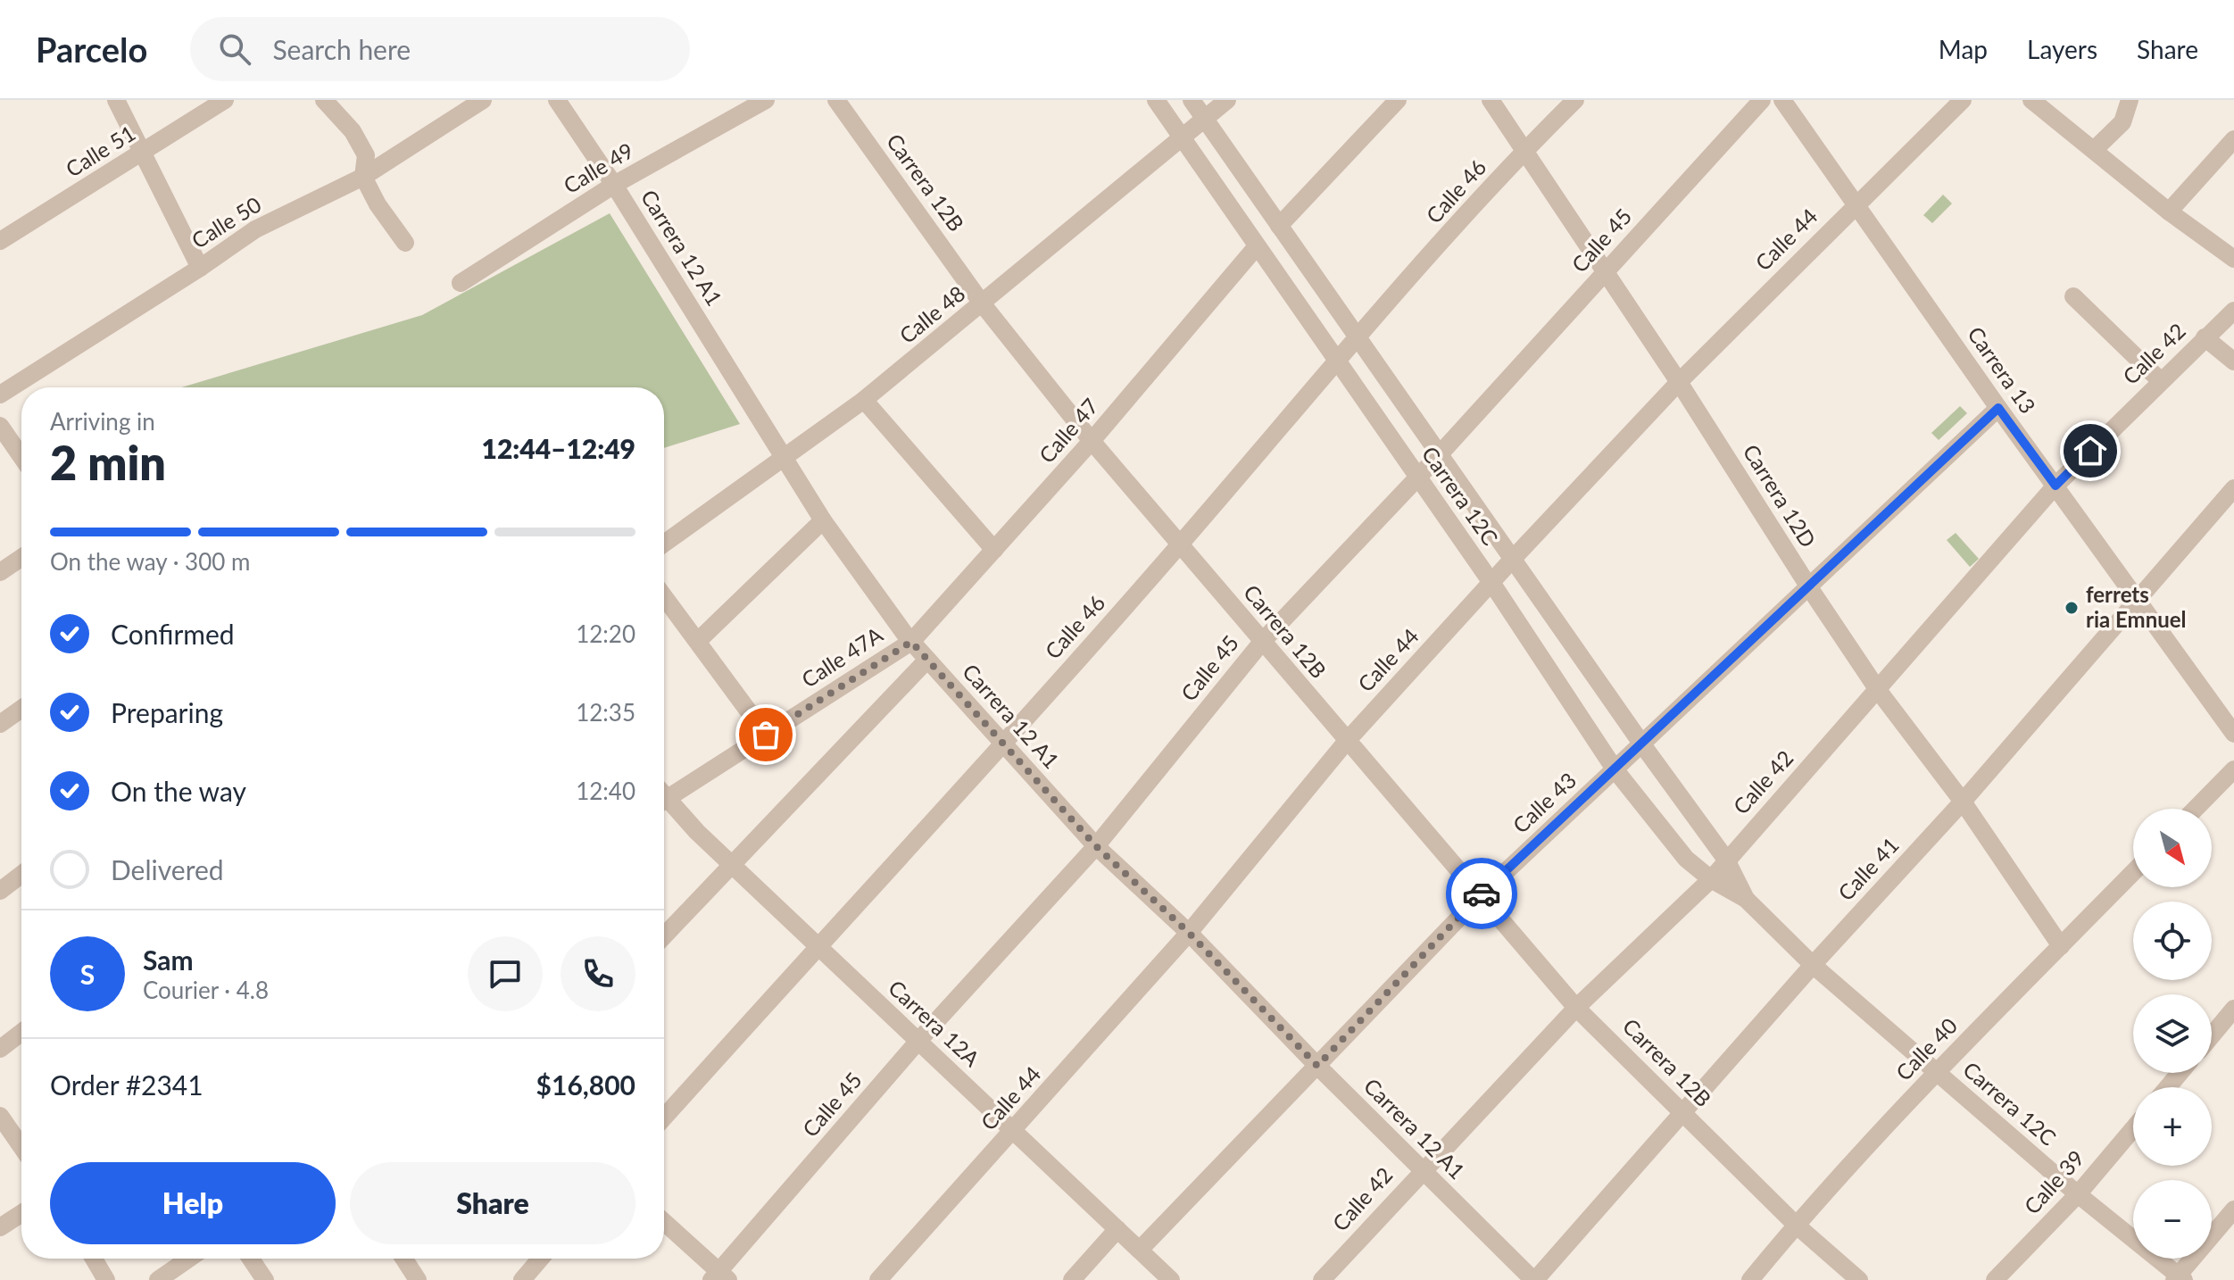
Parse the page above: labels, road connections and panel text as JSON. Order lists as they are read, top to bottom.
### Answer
{
  "streets": {
    "street": [
      "Calle 51",
      "Calle 49",
      "Carrera 12B",
      "Calle 46",
      "Calle 50",
      "Calle 44",
      "Calle 45",
      "Carrera 12 A1",
      "Calle 48",
      "Calle 42",
      "Carrera 13",
      "Calle 47",
      "Carrera 12C",
      "Carrera 12D",
      "Calle 47A",
      "Calle 43",
      "Calle 41",
      "Carrera 12A",
      "Calle 40",
      "Calle 39"
    ]
  },
  "crossings": [
    ["Calle 49", "Carrera 12 A1"],
    ["Carrera 12B", "Calle 46"],
    ["Carrera 12B", "Calle 44"],
    ["Carrera 12B", "Calle 45"],
    ["Carrera 12B", "Calle 48"],
    ["Carrera 12B", "Calle 42"],
    ["Carrera 12B", "Calle 47"],
    ["Carrera 12B", "Calle 43"],
    ["Carrera 12B", "Calle 41"],
    ["Carrera 12B", "Calle 40"],
    ["Calle 46", "Carrera 12 A1"],
    ["Calle 46", "Carrera 12C"],
    ["Calle 46", "Carrera 12D"],
    ["Calle 46", "Carrera 12A"],
    ["Calle 44", "Carrera 12 A1"],
    ["Calle 44", "Carrera 13"],
    ["Calle 44", "Carrera 12C"],
    ["Calle 44", "Carrera 12D"],
    ["Calle 44", "Carrera 12A"],
    ["Calle 45", "Carrera 12 A1"],
    ["Calle 45", "Carrera 12C"],
    ["Calle 45", "Carrera 12D"],
    ["Calle 45", "Carrera 12A"],
    ["Carrera 12 A1", "Calle 48"],
    ["Carrera 12 A1", "Calle 42"],
    ["Carrera 12 A1", "Calle 47"],
    ["Carrera 12 A1", "Calle 47A"],
    ["Carrera 12 A1", "Calle 43"],
    ["Carrera 12 A1", "Calle 41"],
    ["Calle 48", "Carrera 12C"],
    ["Calle 42", "Carrera 13"],
    ["Calle 42", "Carrera 12C"],
    ["Calle 42", "Carrera 12D"],
    ["Carrera 13", "Calle 43"],
    ["Carrera 13", "Calle 41"],
    ["Calle 47", "Carrera 12C"],
    ["Calle 47", "Calle 47A"],
    ["Carrera 12C", "Calle 43"],
    ["Carrera 12C", "Calle 41"],
    ["Carrera 12C", "Calle 40"],
    ["Carrera 12C", "Calle 39"],
    ["Carrera 12D", "Calle 43"],
    ["Carrera 12D", "Calle 41"],
    ["Carrera 12D", "Calle 40"],
    ["Calle 43", "Carrera 12A"]
  ],
  "places": ["ferrets ria Emnuel"],
  "north": "bottom right",
  "page": {
    "header": "Parcelo",
    "search": "Search here",
    "nav": ["Map", "Layers", "Share"],
    "heading": ["2 min", "Arriving in", "12:44–12:49"],
    "panel": [
      "Sam",
      "Courier · 4.8",
      "Order #2341",
      "$16,800"
    ],
    "bar": "On the way · 300 m",
    "list": [
      ["Confirmed", "12:20"],
      ["Preparing", "12:35"],
      ["On the way", "12:40"],
      "Delivered"
    ],
    "map_buttons": ["+", "−"],
    "round": "S",
    "buttons": ["Help", "Share"]
  }
}
